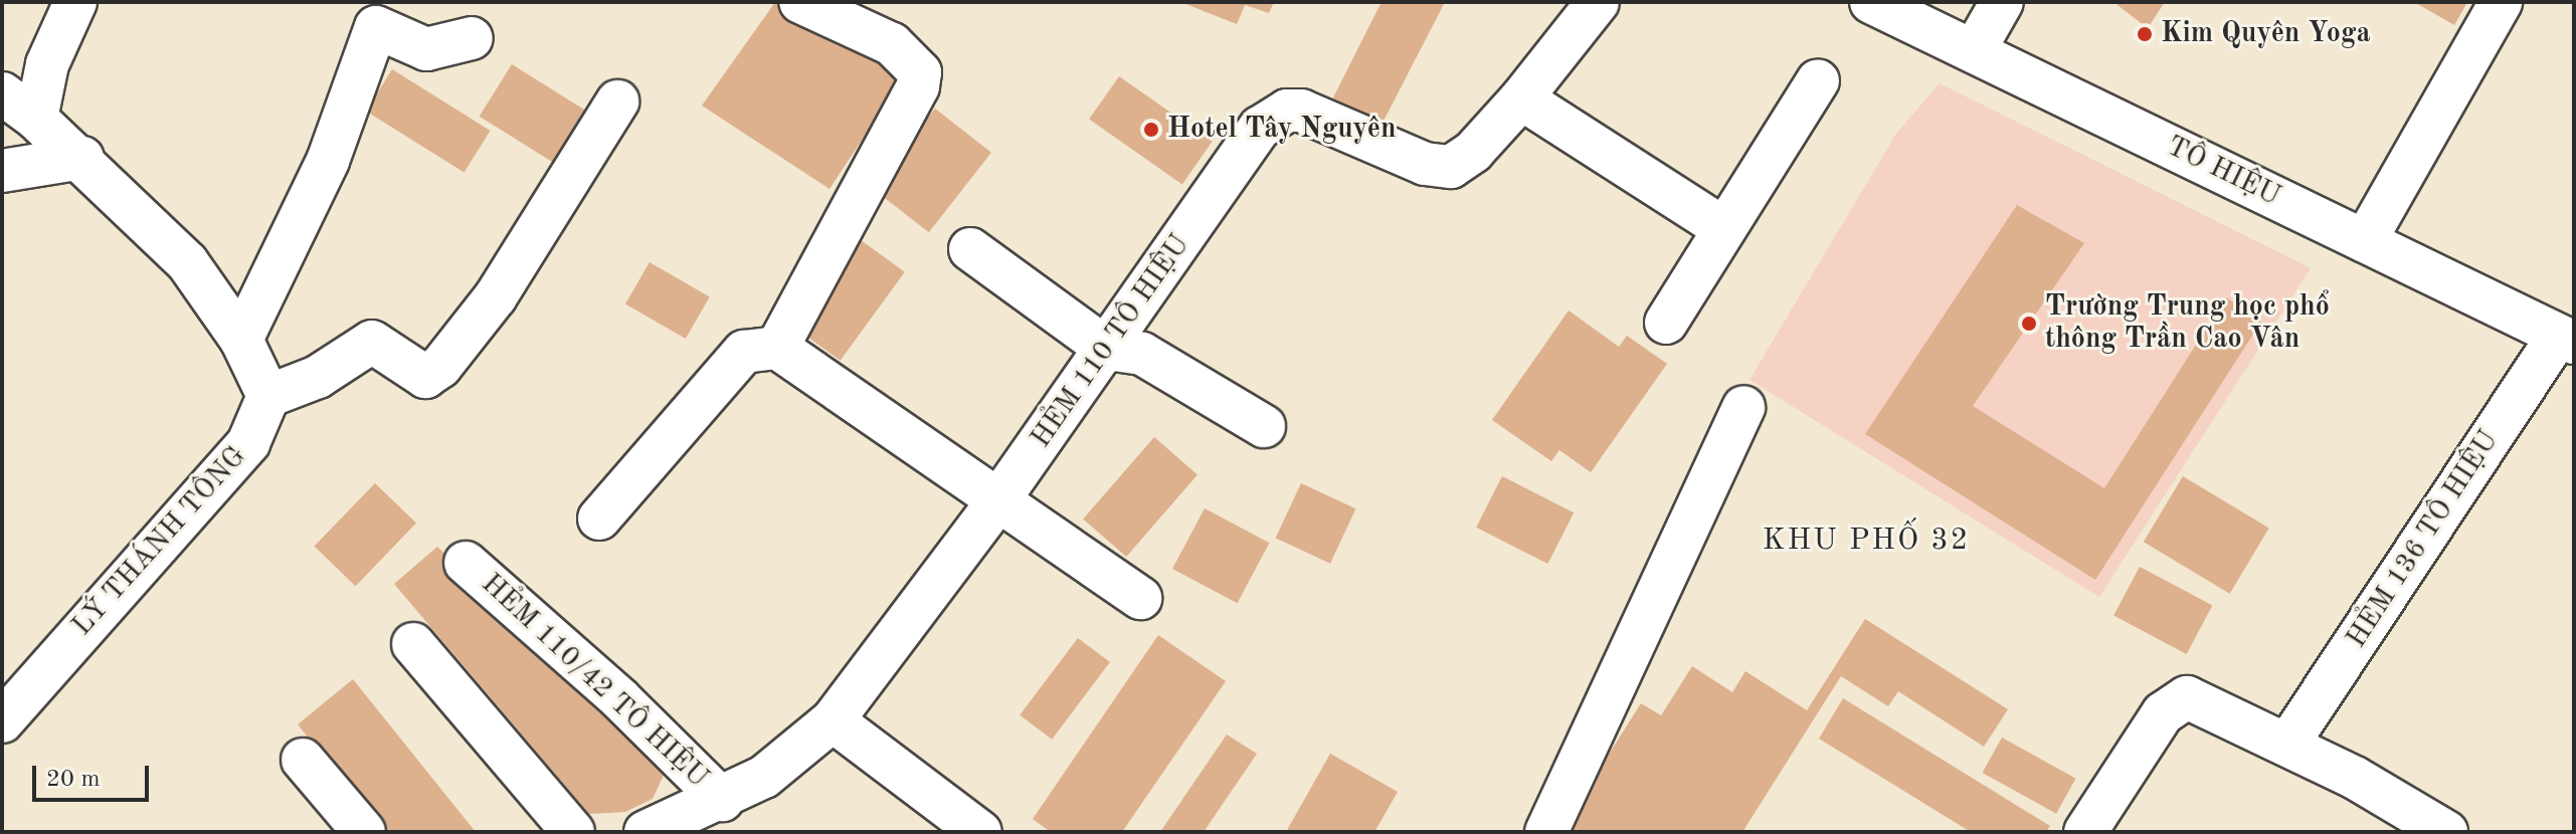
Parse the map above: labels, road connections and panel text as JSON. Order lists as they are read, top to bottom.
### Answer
{
  "streets": {
    "street": [
      "TÔ HIỆU",
      "HẺM 110 TÔ HIỆU",
      "HẺM 136 TÔ HIỆU",
      "LÝ THÁNH TÔNG",
      "HẺM 110/42 TÔ HIỆU"
    ]
  },
  "crossings": [
    ["TÔ HIỆU", "HẺM 136 TÔ HIỆU"],
    ["HẺM 110 TÔ HIỆU", "HẺM 110/42 TÔ HIỆU"]
  ],
  "districts": ["KHU PHỐ 32"],
  "places": ["Kim Quyên Yoga", "Hotel Tây Nguyên", "Trường Trung học phổ thông Trần Cao Vân"],
  "scale_bar": "20 m"
}
